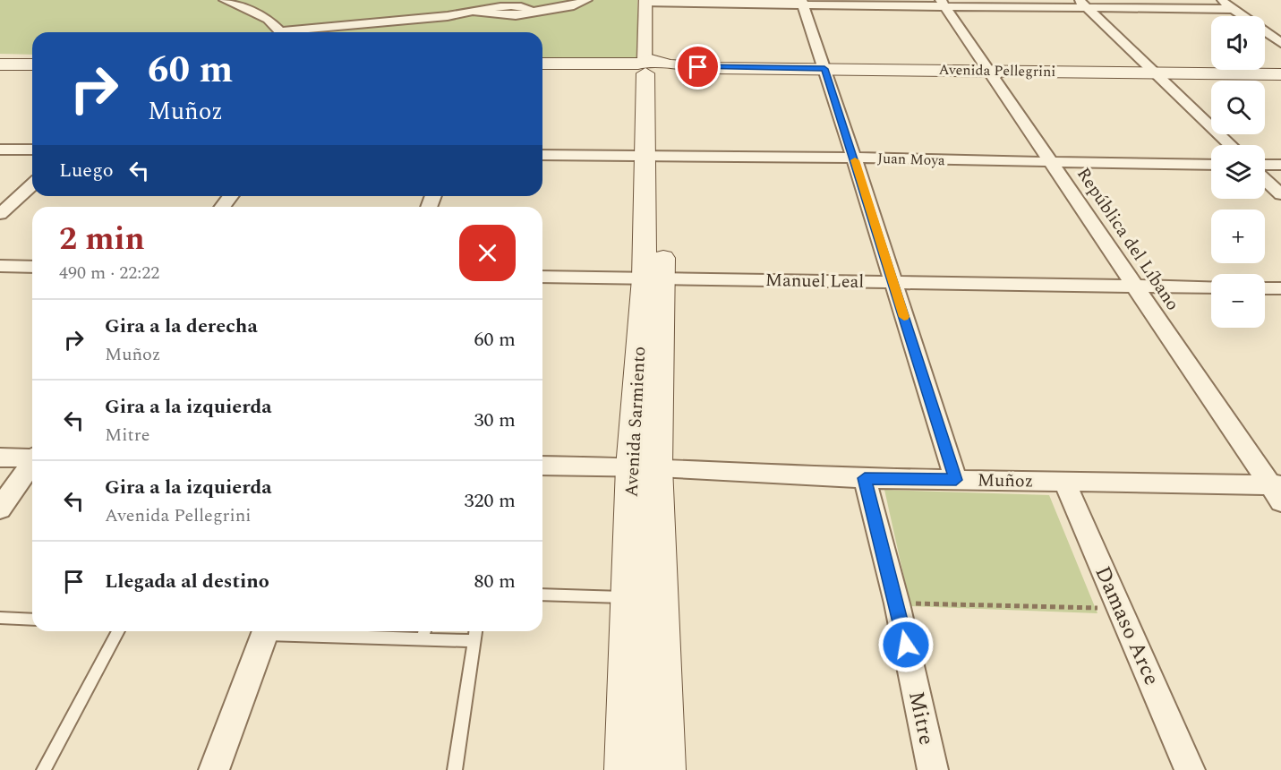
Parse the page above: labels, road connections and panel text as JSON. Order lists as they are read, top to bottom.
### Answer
{
  "streets": {
    "main road": ["Avenida Pellegrini", "Avenida Sarmiento"],
    "street": [
      "Juan Moya",
      "República del Líbano",
      "Manuel Leal",
      "Muñoz",
      "Damaso Arce",
      "Mitre"
    ]
  },
  "crossings": [
    ["Avenida Pellegrini", "República del Líbano"],
    ["Avenida Pellegrini", "Avenida Sarmiento"],
    ["Juan Moya", "República del Líbano"],
    ["Juan Moya", "Avenida Sarmiento"],
    ["República del Líbano", "Manuel Leal"],
    ["República del Líbano", "Muñoz"],
    ["Manuel Leal", "Avenida Sarmiento"],
    ["Avenida Sarmiento", "Muñoz"],
    ["Muñoz", "Damaso Arce"],
    ["Muñoz", "Mitre"]
  ],
  "page": {
    "map_buttons": ["+", "−"],
    "turn": ["60 m", "Muñoz"],
    "then": "Luego",
    "heading": ["2 min", "490 m · 22:22"],
    "list": [
      {
        "name": "Gira a la derecha",
        "note": "Muñoz",
        "value": "60 m"
      },
      {
        "name": "Gira a la izquierda",
        "note": "Mitre",
        "value": "30 m"
      },
      {
        "name": "Gira a la izquierda",
        "note": "Avenida Pellegrini",
        "value": "320 m"
      },
      {
        "name": "Llegada al destino",
        "value": "80 m"
      }
    ]
  }
}
